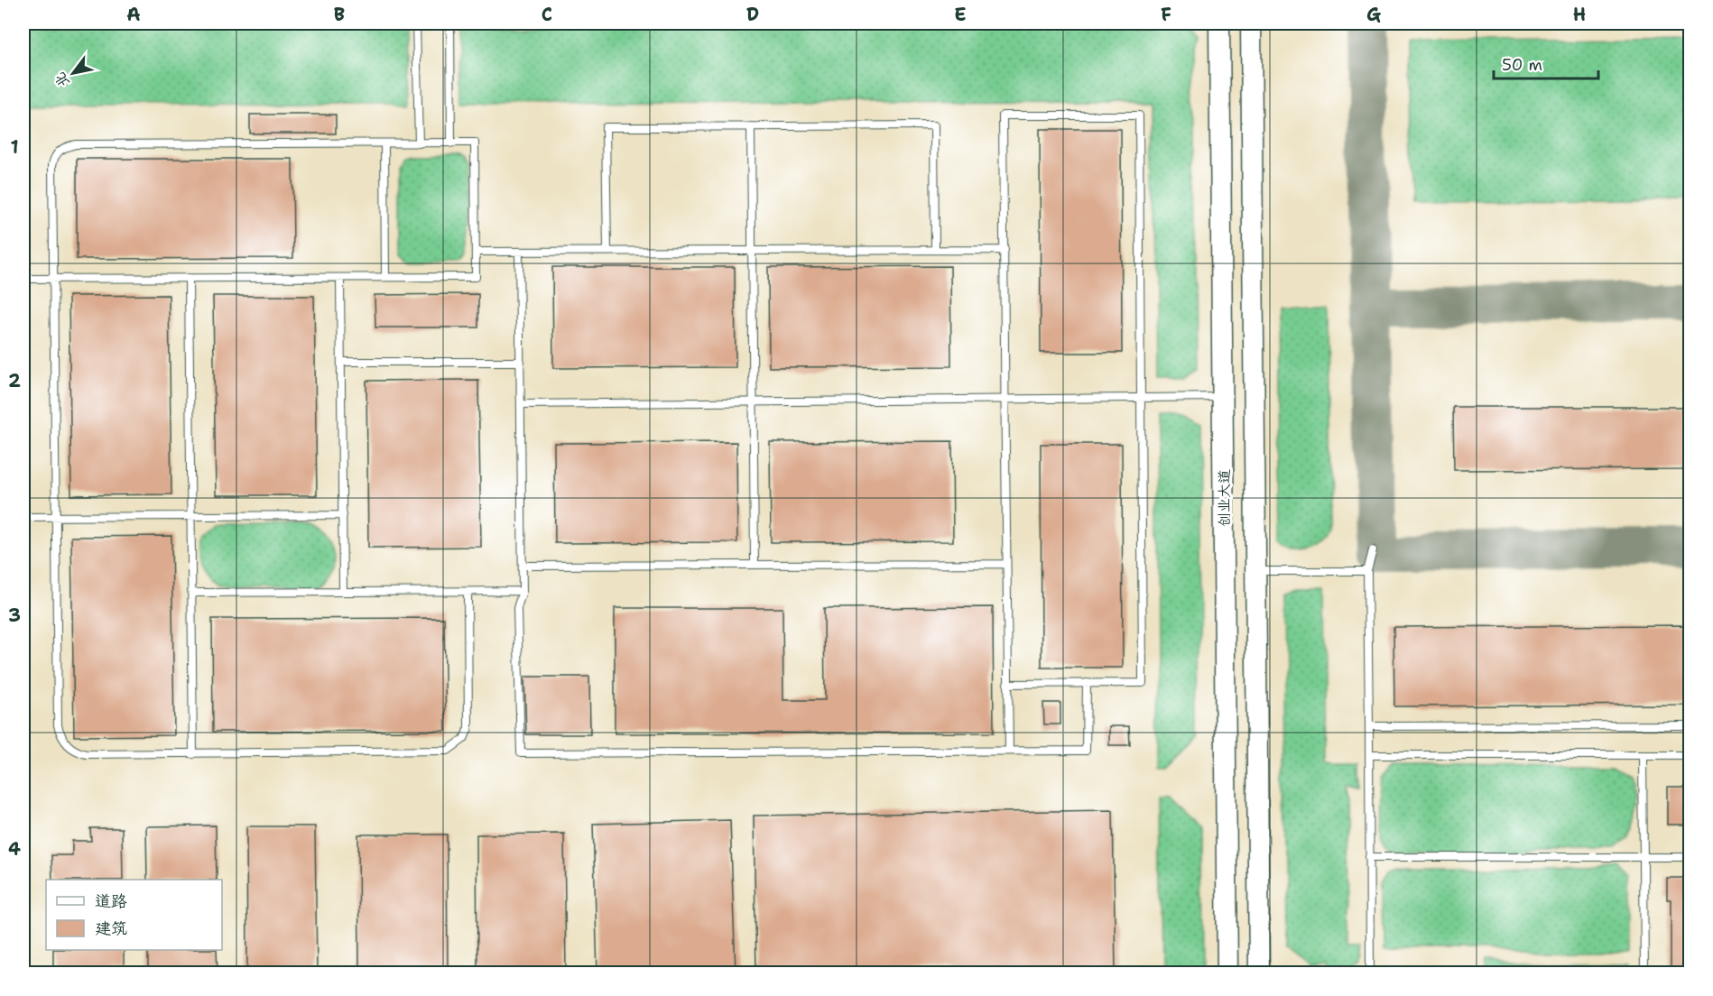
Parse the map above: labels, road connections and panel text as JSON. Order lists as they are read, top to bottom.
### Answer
{
  "streets": {
    "main road": ["创业大道"]
  },
  "legend": ["道路", "建筑"],
  "scale_bar": "50 m",
  "north": "bottom left",
  "grid": {
    "columns": [
      "A",
      "B",
      "C",
      "D",
      "E",
      "F",
      "G",
      "H"
    ],
    "rows": [
      "1",
      "2",
      "3",
      "4"
    ]
  }
}
